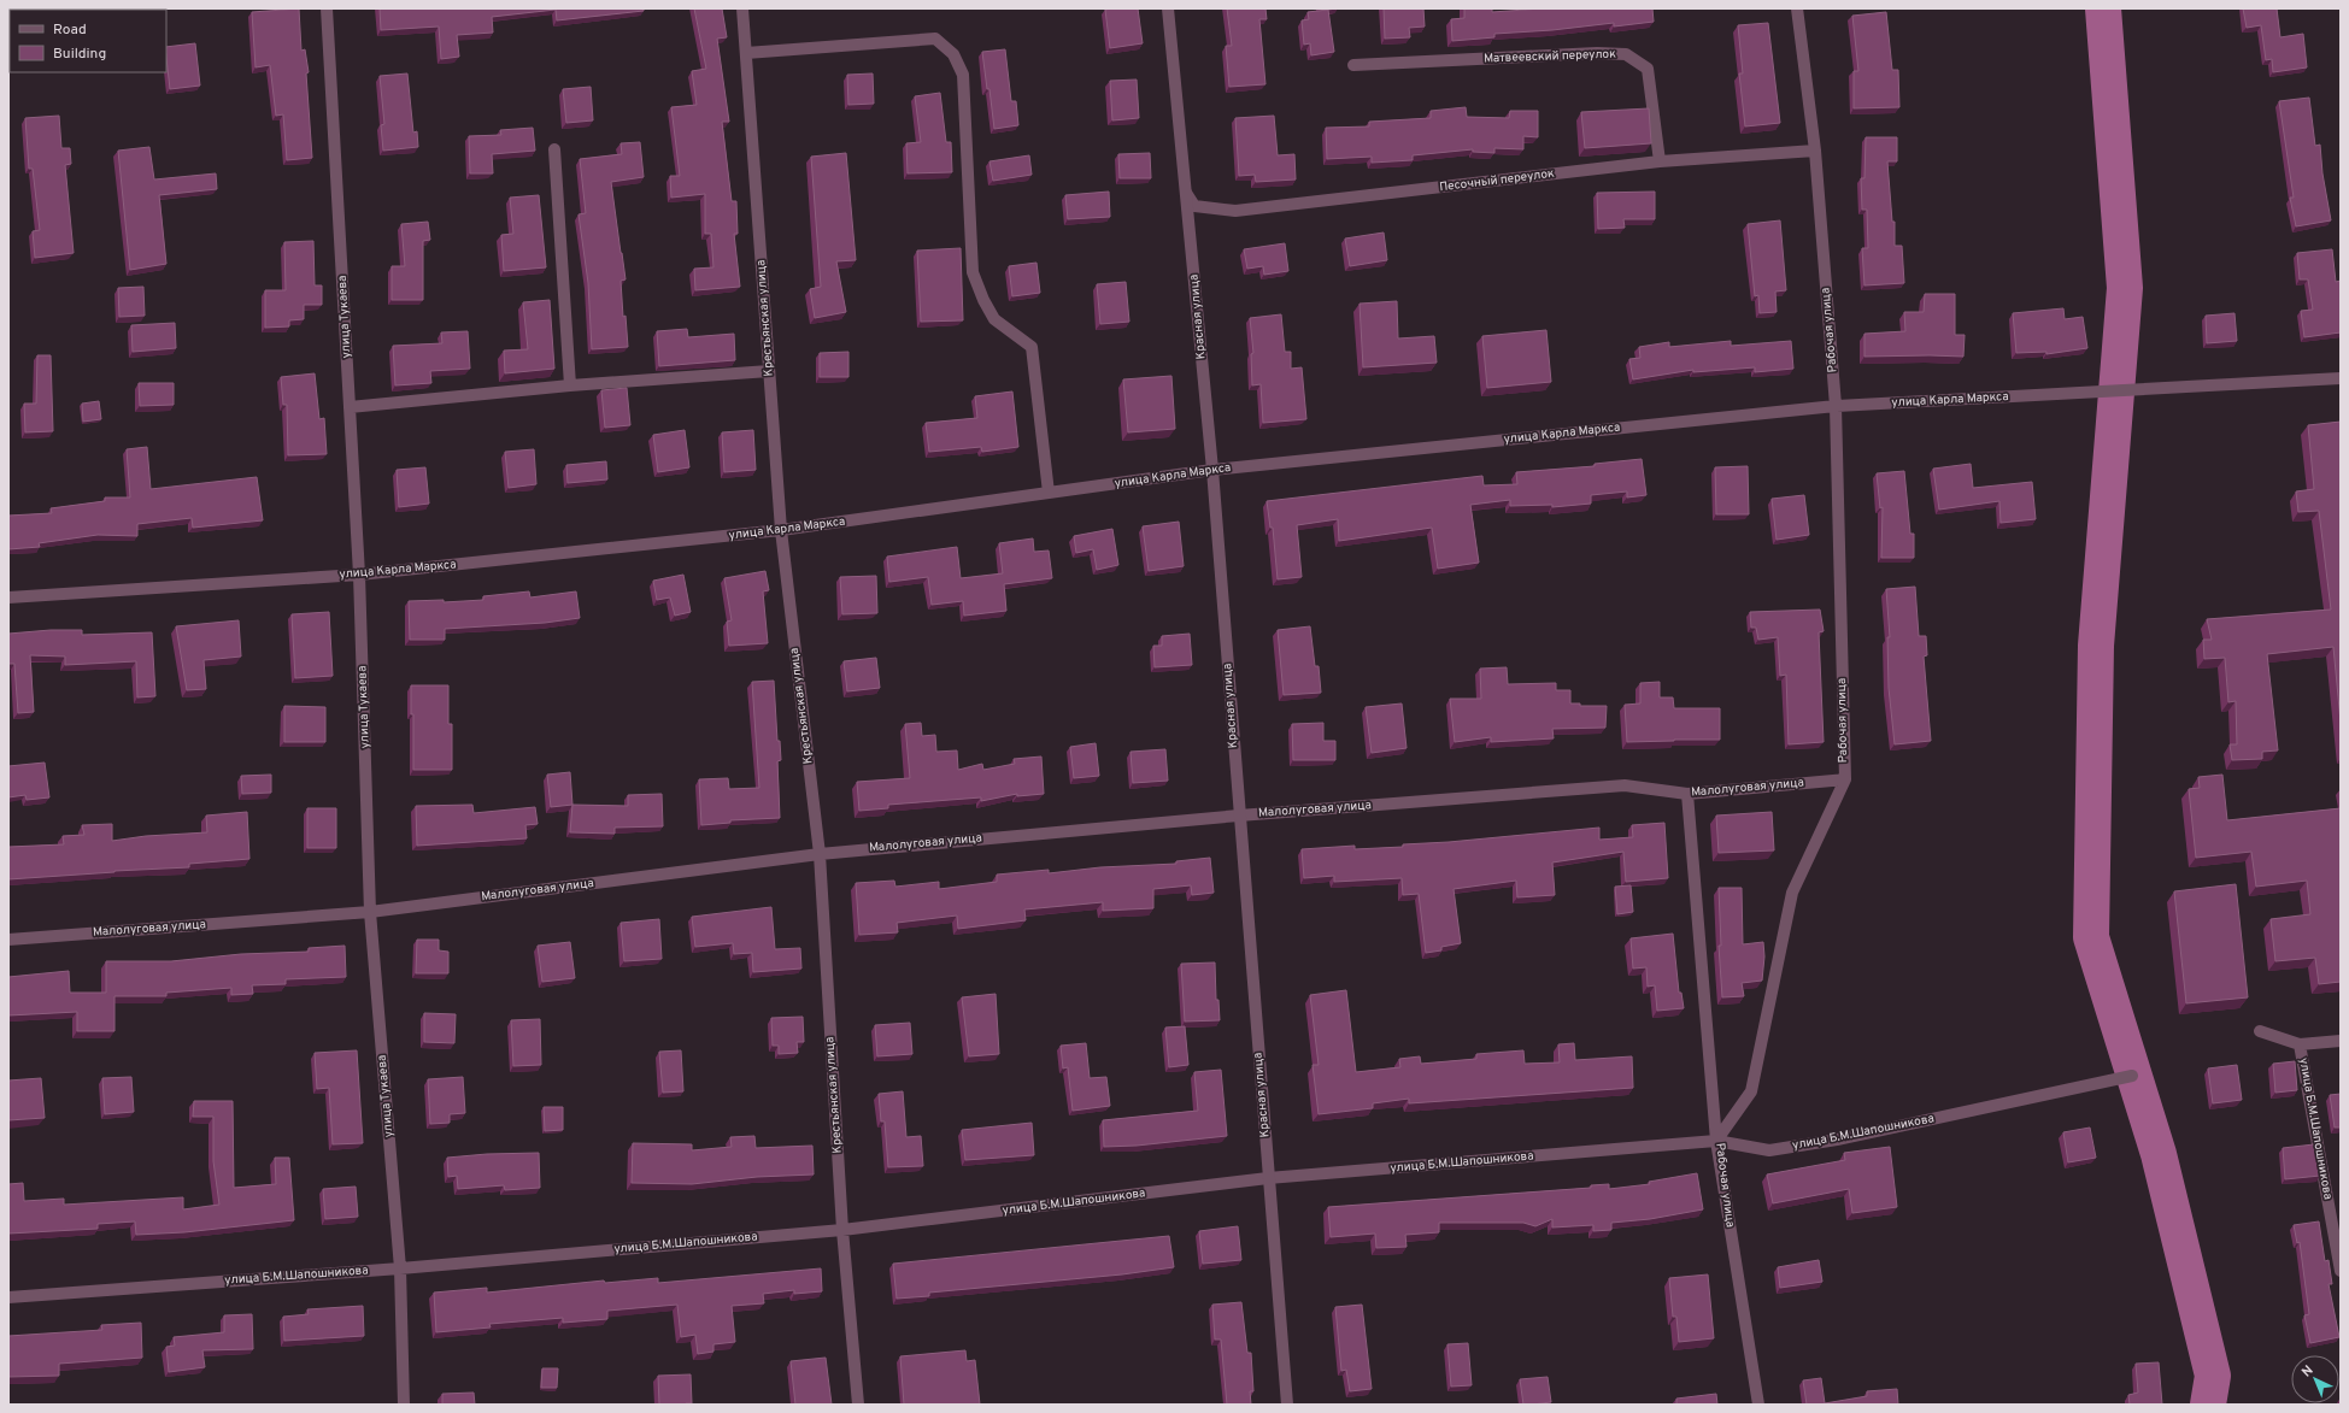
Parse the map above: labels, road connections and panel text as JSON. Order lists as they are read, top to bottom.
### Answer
{
  "streets": {
    "street": [
      "Матвеевский переулок",
      "Песочный переулок",
      "улица Тукаева",
      "Красная улица",
      "Крестьянская улица",
      "Рабочая улица",
      "улица Карла Маркса",
      "Малолуговая улица",
      "улица Б.М.Шапошникова"
    ]
  },
  "crossings": [
    ["Матвеевский переулок", "Песочный переулок"],
    ["Песочный переулок", "Красная улица"],
    ["Песочный переулок", "Рабочая улица"],
    ["улица Тукаева", "улица Карла Маркса"],
    ["улица Тукаева", "Малолуговая улица"],
    ["улица Тукаева", "улица Б.М.Шапошникова"],
    ["Красная улица", "улица Карла Маркса"],
    ["Красная улица", "Малолуговая улица"],
    ["Красная улица", "улица Б.М.Шапошникова"],
    ["Крестьянская улица", "улица Карла Маркса"],
    ["Крестьянская улица", "Малолуговая улица"],
    ["Крестьянская улица", "улица Б.М.Шапошникова"],
    ["Рабочая улица", "улица Карла Маркса"],
    ["Рабочая улица", "Малолуговая улица"],
    ["Рабочая улица", "улица Б.М.Шапошникова"]
  ],
  "legend": ["Road", "Building"],
  "north": "top left"
}
